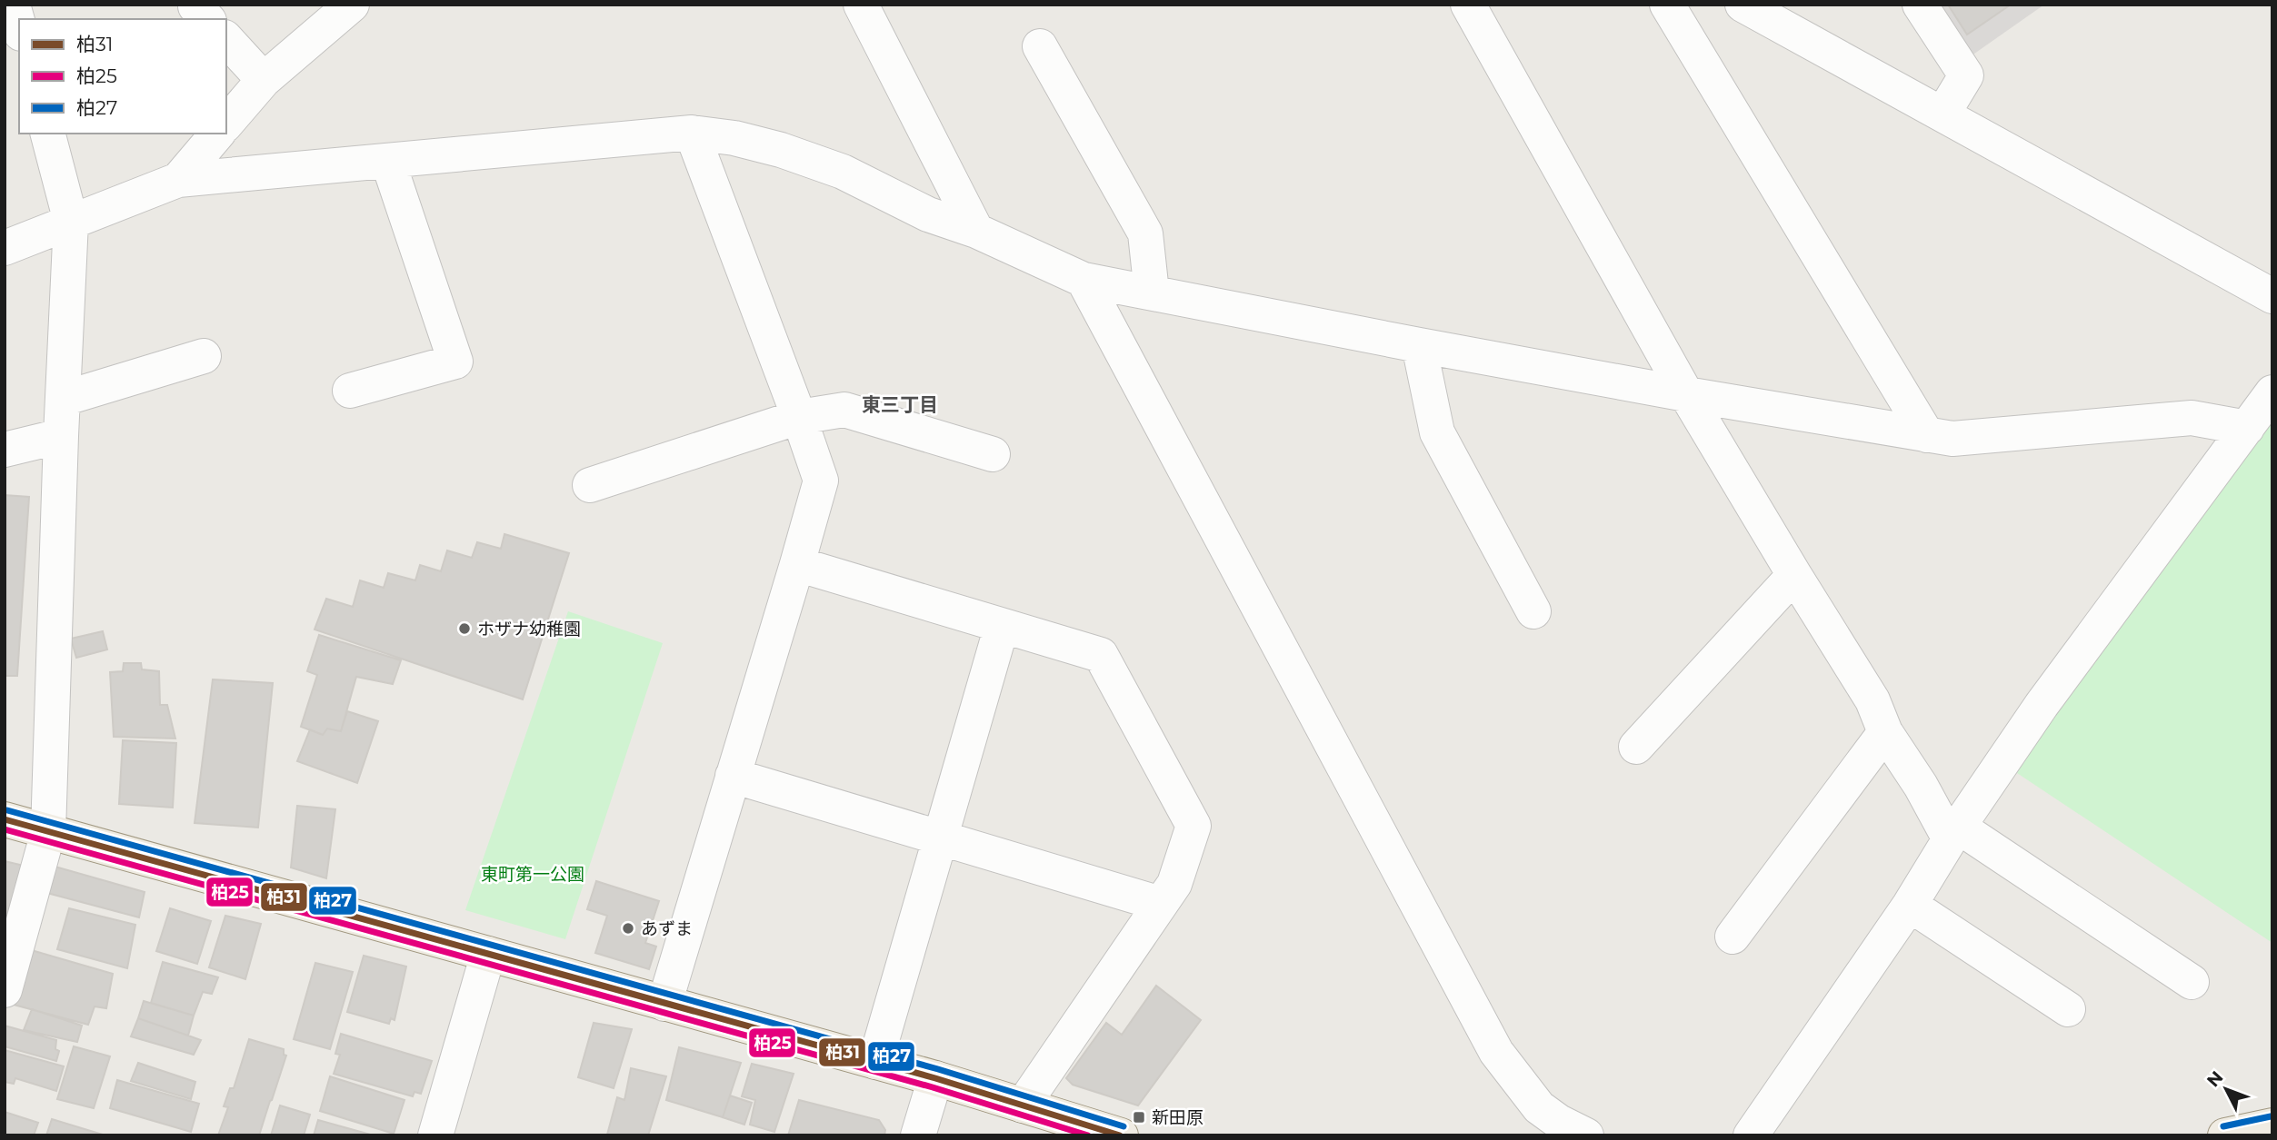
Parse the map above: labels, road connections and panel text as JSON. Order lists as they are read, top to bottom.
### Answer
{
  "districts": ["東三丁目"],
  "parks": ["東町第一公園"],
  "places": {
    "other": ["ホザナ幼稚園", "あずま"],
    "transit": ["新田原"]
  },
  "lines": ["transit line 柏27", "transit line 柏31", "transit line 柏25"],
  "legend": ["柏31", "柏25", "柏27"],
  "north": "top left"
}
